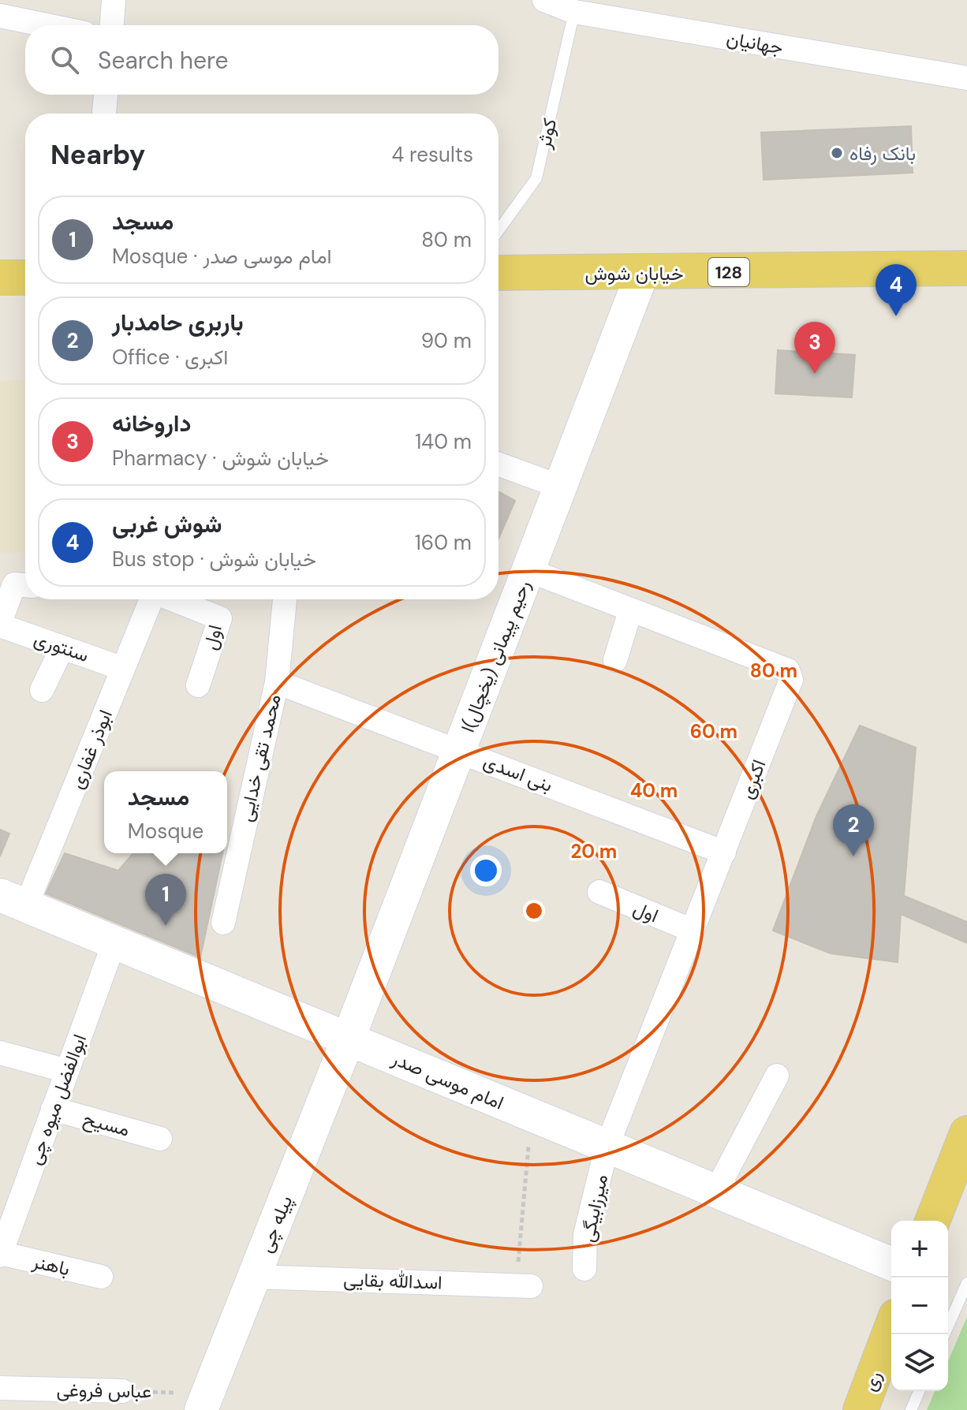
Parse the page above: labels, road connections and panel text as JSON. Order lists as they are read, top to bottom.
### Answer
{
  "streets": {
    "main road": ["128", "خیابان شوش", "ری"],
    "street": [
      "جهانیان",
      "اول",
      "سنتوری",
      "رحیم پیمانی (یخچال)ا",
      "ابوذر غفاری",
      "محمد تقی خدایی",
      "بنی اسدی",
      "اکبری",
      "امام موسی صدر",
      "ابوالفضل میوه چی",
      "مسیح",
      "میرزابیگی",
      "پیله چی",
      "باهنر",
      "اسدالله بقایی",
      "عباس فروغی"
    ],
    "lane": ["کوثر"]
  },
  "crossings": [
    ["جهانیان", "کوثر"],
    ["خیابان شوش", "رحیم پیمانی (یخچال)ا"],
    ["اول", "اکبری"],
    ["سنتوری", "ابوذر غفاری"],
    ["رحیم پیمانی (یخچال)ا", "بنی اسدی"],
    ["رحیم پیمانی (یخچال)ا", "اکبری"],
    ["رحیم پیمانی (یخچال)ا", "امام موسی صدر"],
    ["رحیم پیمانی (یخچال)ا", "پیله چی"],
    ["ابوذر غفاری", "امام موسی صدر"],
    ["محمد تقی خدایی", "بنی اسدی"],
    ["بنی اسدی", "اکبری"],
    ["اکبری", "امام موسی صدر"],
    ["اکبری", "میرزابیگی"],
    ["امام موسی صدر", "ابوالفضل میوه چی"],
    ["امام موسی صدر", "میرزابیگی"],
    ["امام موسی صدر", "پیله چی"],
    ["ابوالفضل میوه چی", "مسیح"],
    ["ابوالفضل میوه چی", "باهنر"],
    ["پیله چی", "اسدالله بقایی"],
    ["پیله چی", "عباس فروغی"]
  ],
  "places": ["بانک رفاه"],
  "page": {
    "search": "Search here",
    "heading": ["Nearby", "4 results"],
    "list": [
      {
        "mark": "1",
        "name": "مسجد",
        "note": "Mosque · امام موسی صدر",
        "value": "80 m"
      },
      {
        "mark": "2",
        "name": "باربری حامدبار",
        "note": "Office · اکبری",
        "value": "90 m"
      },
      {
        "mark": "3",
        "name": "داروخانه",
        "note": "Pharmacy · خیابان شوش",
        "value": "140 m"
      },
      {
        "mark": "4",
        "name": "شوش غربی",
        "note": "Bus stop · خیابان شوش",
        "value": "160 m"
      }
    ],
    "pins": [
      "4",
      "3",
      "2",
      "1"
    ],
    "popup": ["مسجد", "Mosque"],
    "map_buttons": ["+", "−"]
  },
  "rings": [
    "80 m",
    "60 m",
    "40 m",
    "20 m"
  ]
}
